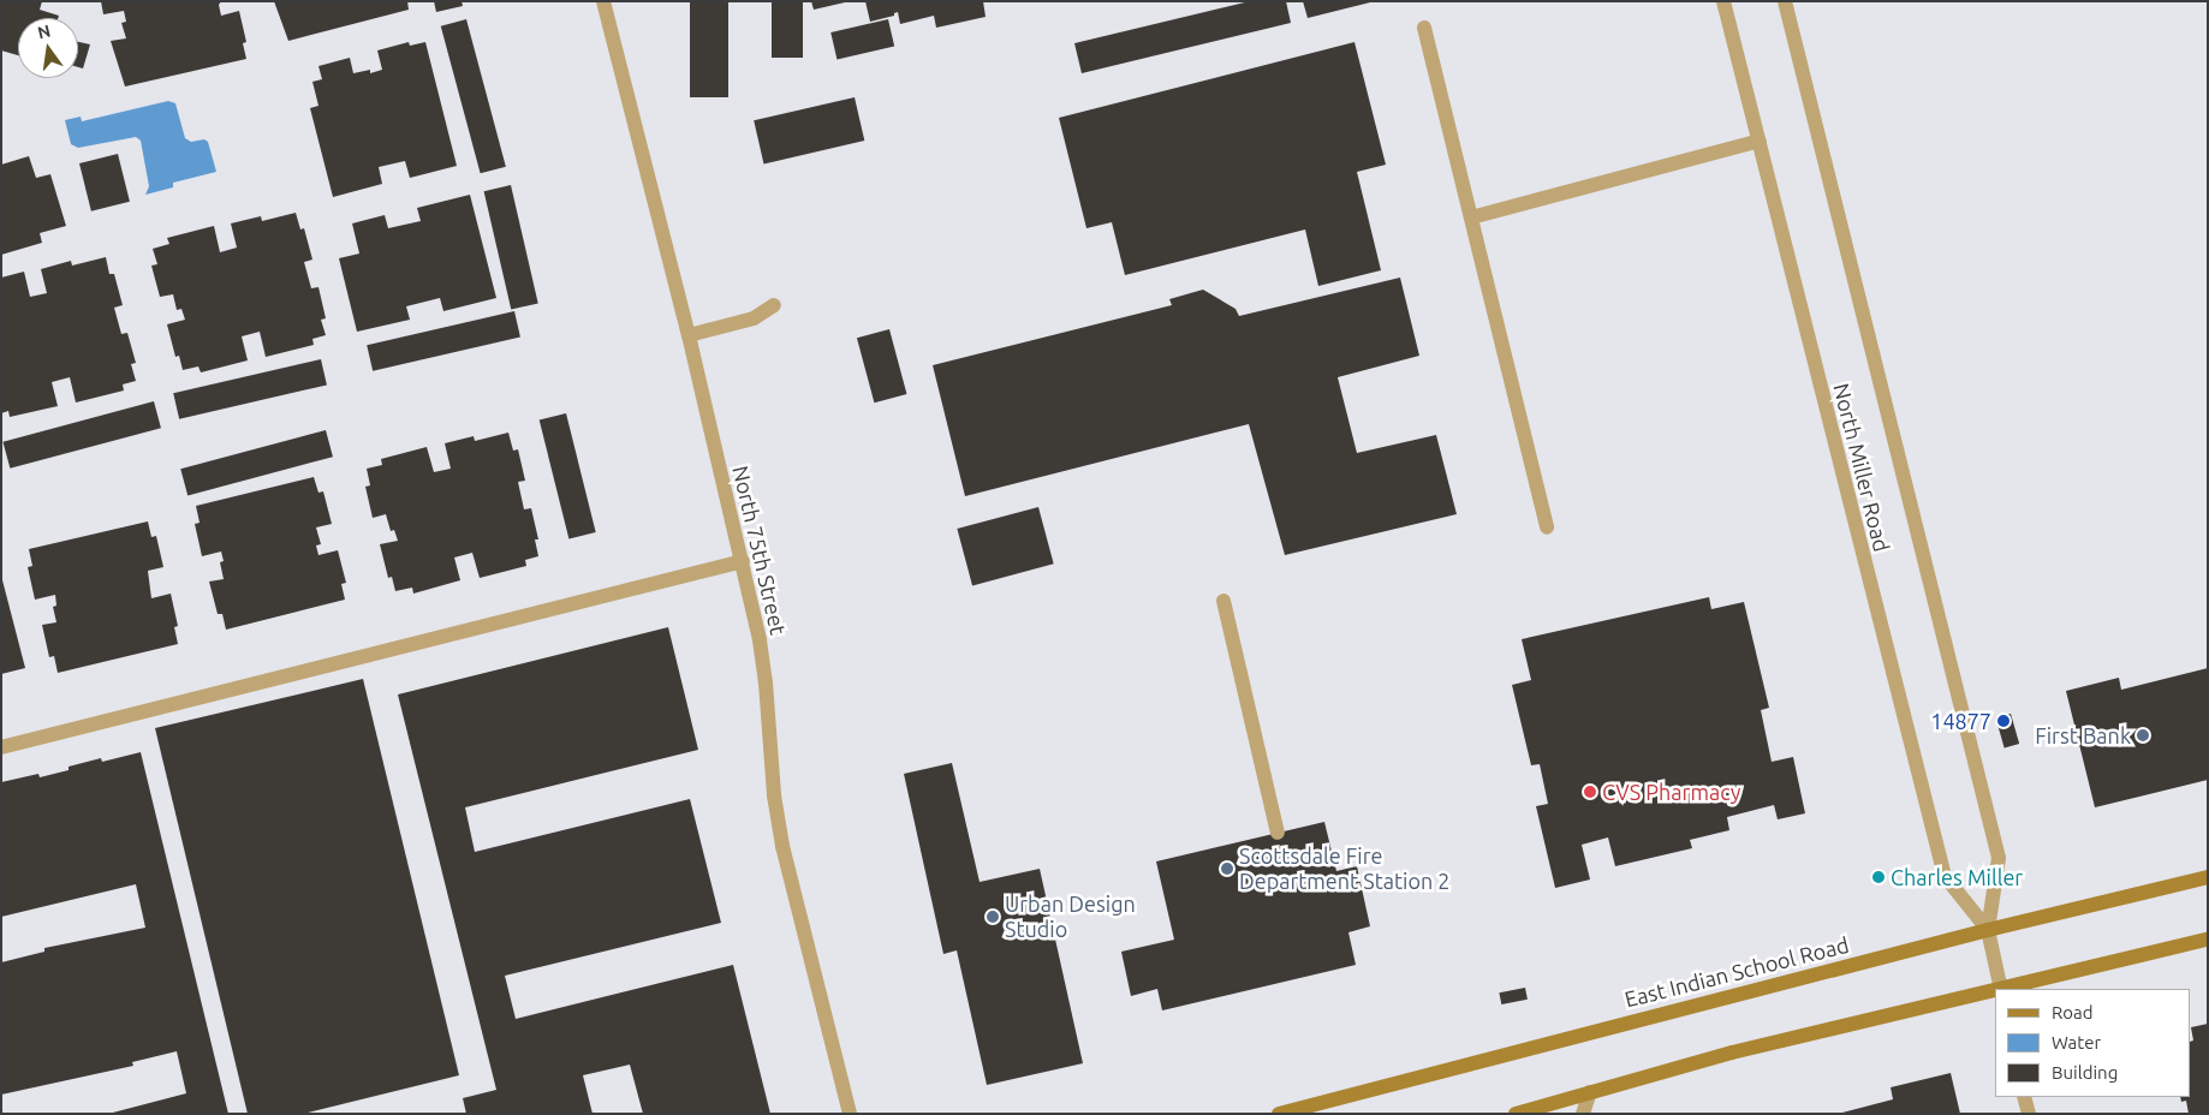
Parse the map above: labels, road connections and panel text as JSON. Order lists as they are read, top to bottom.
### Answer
{
  "streets": {
    "main road": ["East Indian School Road"],
    "street": ["North Miller Road", "North 75th Street"]
  },
  "crossings": [
    ["North Miller Road", "East Indian School Road"]
  ],
  "places": [
    "14877",
    "First Bank",
    "CVS Pharmacy",
    "Scottsdale Fire Department Station 2",
    "Charles Miller",
    "Urban Design Studio"
  ],
  "legend": ["Road", "Water", "Building"],
  "north": "top"
}
